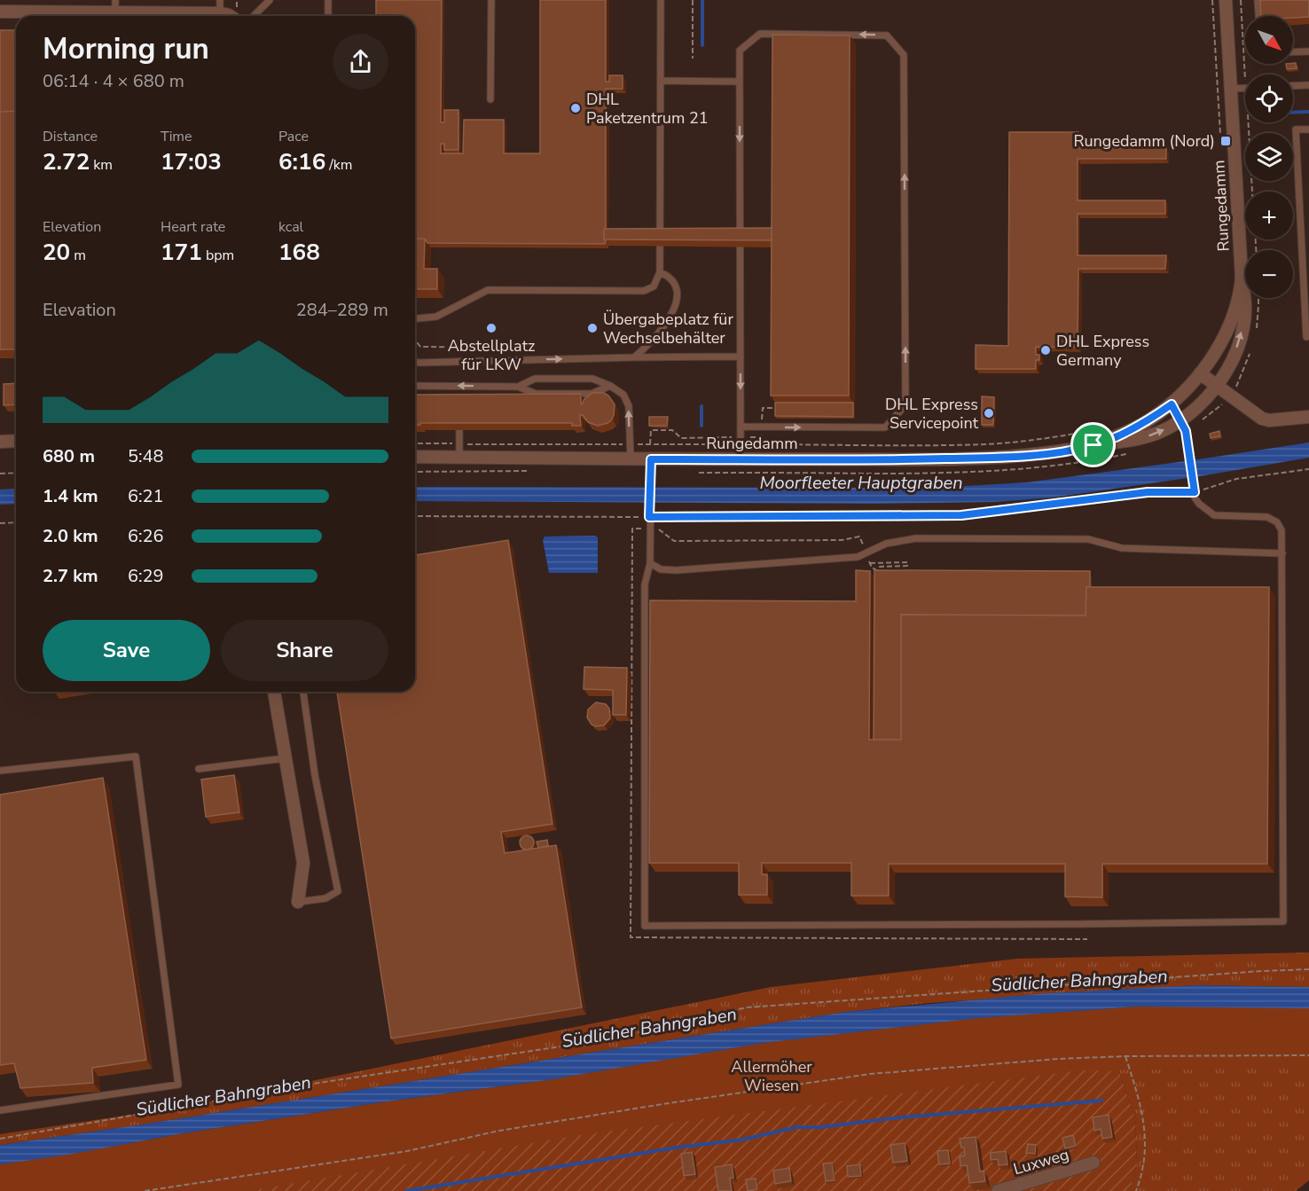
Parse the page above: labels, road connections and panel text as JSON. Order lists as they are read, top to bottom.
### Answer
{
  "streets": {
    "street": ["Rungedamm", "Luxweg"]
  },
  "water": ["Moorfleeter Hauptgraben", "Südlicher Bahngraben"],
  "parks": ["Allermöher Wiesen"],
  "places": {
    "other": [
      "DHL Paketzentrum 21",
      "Abstellplatz für LKW",
      "Übergabeplatz für Wechselbehälter",
      "DHL Express Germany",
      "DHL Express Servicepoint"
    ],
    "transit": ["Rungedamm (Nord)"]
  },
  "north": "bottom right",
  "page": {
    "map_buttons": ["+", "−"],
    "heading": ["Morning run", "06:14 · 4 × 680 m"],
    "stats": [
      ["Distance", "2.72 km"],
      ["Time", "17:03"],
      ["Pace", "6:16 /km"],
      ["Elevation", "20 m"],
      ["Heart rate", "171 bpm"],
      ["kcal", "168"]
    ],
    "chart": ["Elevation", "284–289 m"],
    "list": [
      {
        "name": "680 m",
        "note": "5:48"
      },
      {
        "name": "1.4 km",
        "note": "6:21"
      },
      {
        "name": "2.0 km",
        "note": "6:26"
      },
      {
        "name": "2.7 km",
        "note": "6:29"
      }
    ],
    "buttons": ["Save", "Share"]
  }
}
